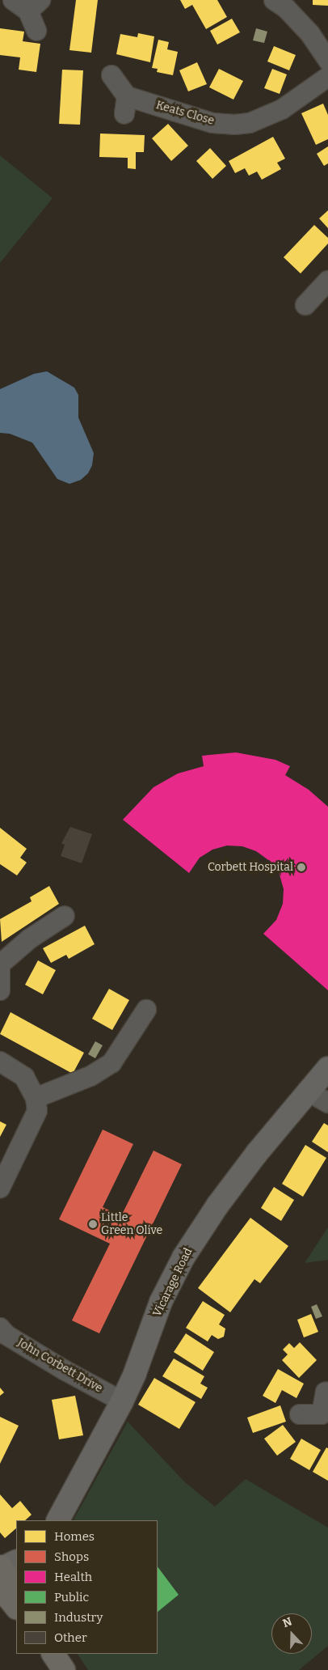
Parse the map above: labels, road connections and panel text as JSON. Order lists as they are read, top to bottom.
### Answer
{
  "streets": {
    "street": ["Keats Close", "Vicarage Road", "John Corbett Drive"]
  },
  "crossings": [
    ["Vicarage Road", "John Corbett Drive"]
  ],
  "places": ["Corbett Hospital", "Little Green Olive"],
  "legend": [
    "Homes",
    "Shops",
    "Health",
    "Public",
    "Industry",
    "Other"
  ],
  "north": "top"
}
